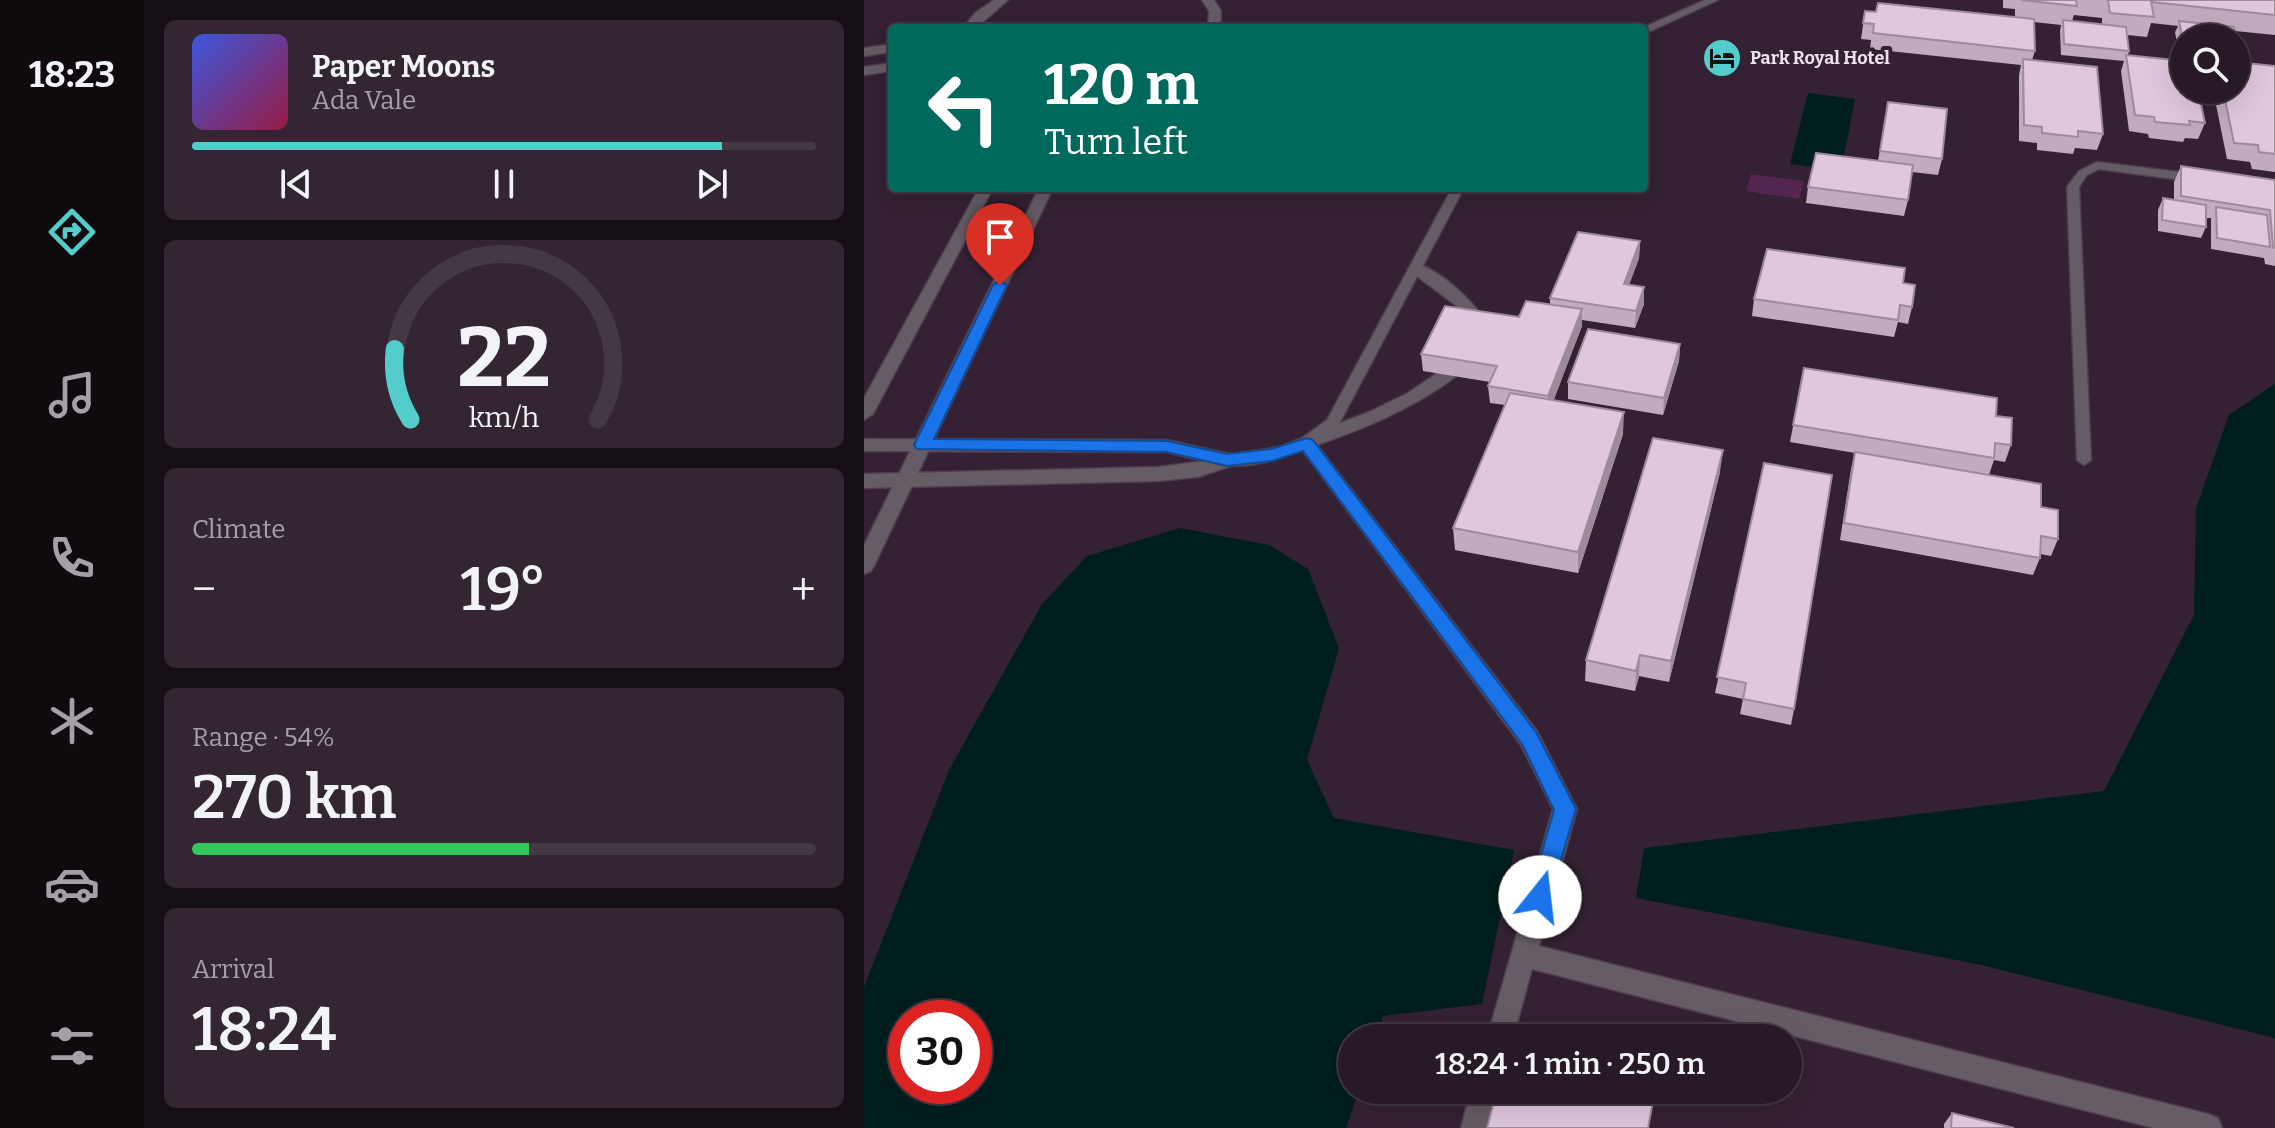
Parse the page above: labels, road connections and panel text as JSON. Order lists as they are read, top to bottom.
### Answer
{
  "places": {
    "hotel": ["Park Royal Hotel"]
  },
  "page": {
    "tabs": "18:23",
    "turn": ["120 m", "Turn left"],
    "song": ["Paper Moons", "Ada Vale"],
    "tile": [
      "Climate",
      ["Range · 54%", "270 km"],
      ["Arrival", "18:24"]
    ],
    "heat": ["−", "19°", "+"],
    "limit": "30",
    "trip": "18:24 · 1 min · 250 m",
    "gauge": ["22", "km/h"]
  }
}
